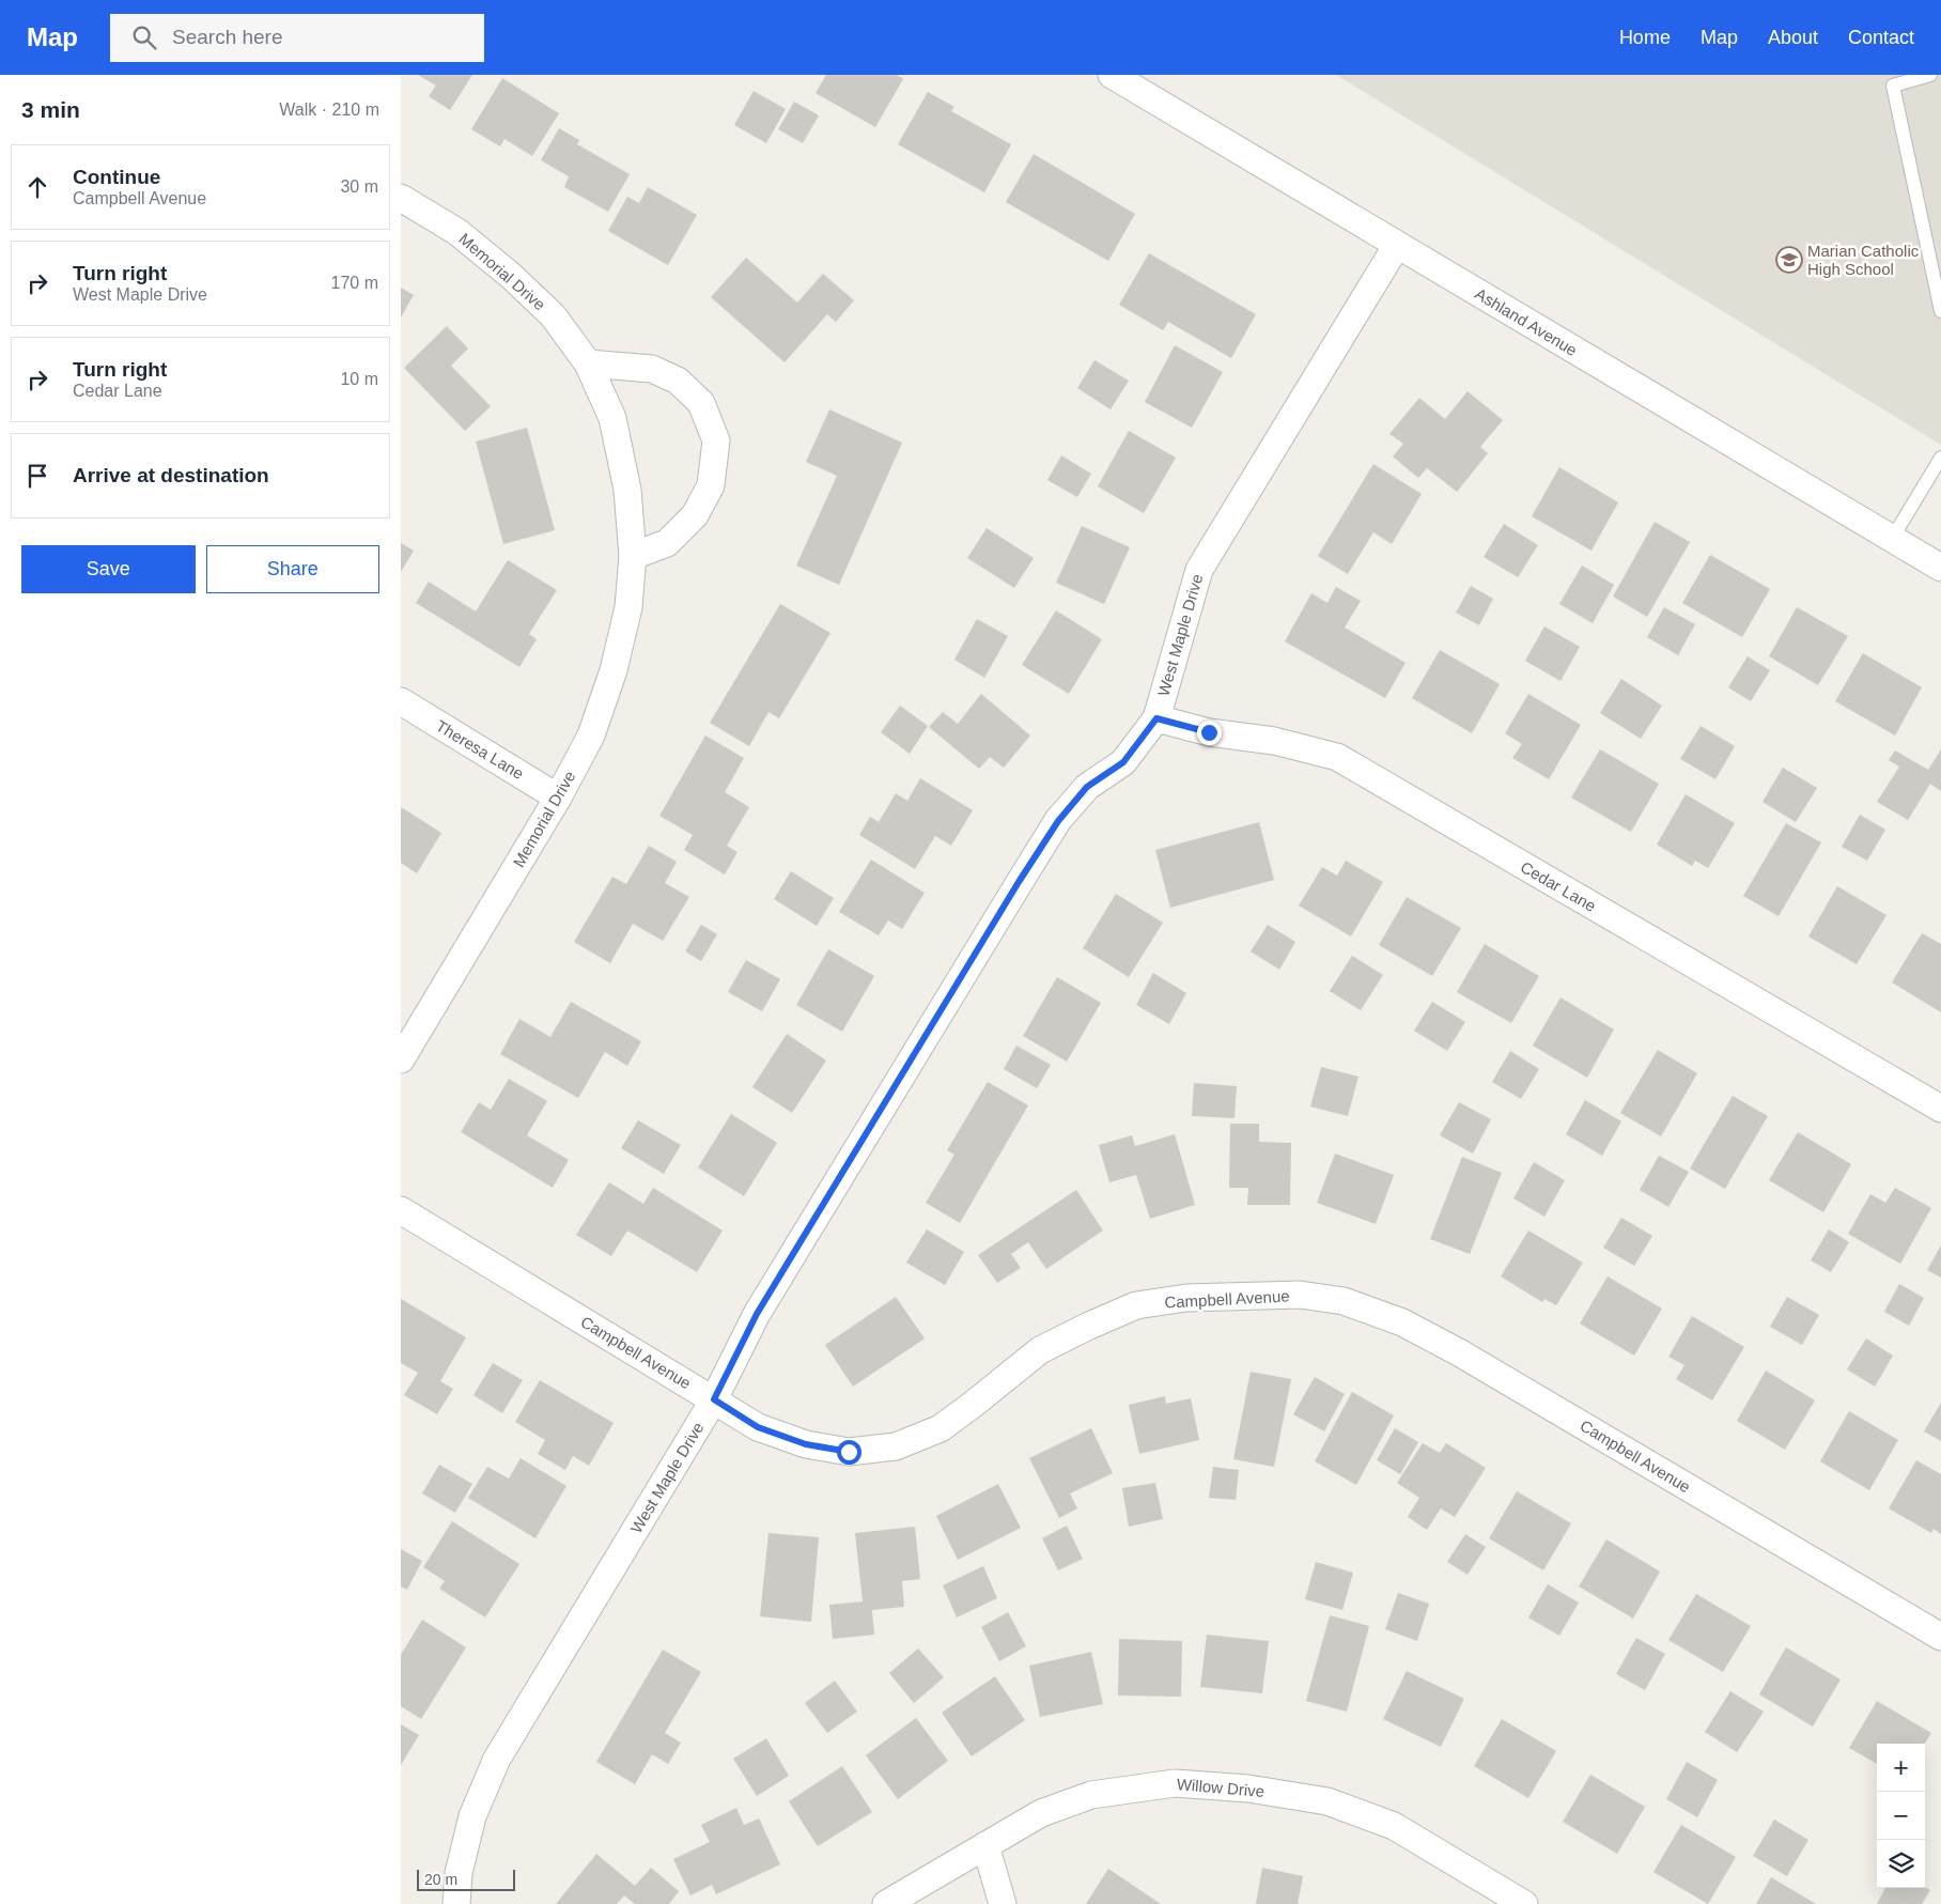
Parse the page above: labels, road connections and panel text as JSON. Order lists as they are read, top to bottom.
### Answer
{
  "streets": {
    "street": [
      "Memorial Drive",
      "Ashland Avenue",
      "West Maple Drive",
      "Theresa Lane",
      "Cedar Lane",
      "Campbell Avenue",
      "Willow Drive"
    ]
  },
  "crossings": [
    ["Memorial Drive", "Theresa Lane"],
    ["Ashland Avenue", "West Maple Drive"],
    ["West Maple Drive", "Cedar Lane"],
    ["West Maple Drive", "Campbell Avenue"]
  ],
  "places": {
    "school or university": ["Marian Catholic High School"]
  },
  "scale_bar": "20 m",
  "page": {
    "header": "Map",
    "search": "Search here",
    "nav": [
      "Home",
      "Map",
      "About",
      "Contact"
    ],
    "heading": ["3 min", "Walk · 210 m"],
    "list": [
      ["Continue", "Campbell Avenue", "30 m"],
      ["Turn right", "West Maple Drive", "170 m"],
      ["Turn right", "Cedar Lane", "10 m"],
      "Arrive at destination"
    ],
    "buttons": ["Save", "Share"],
    "map_buttons": ["+", "−"],
    "scale": "20 m"
  }
}
